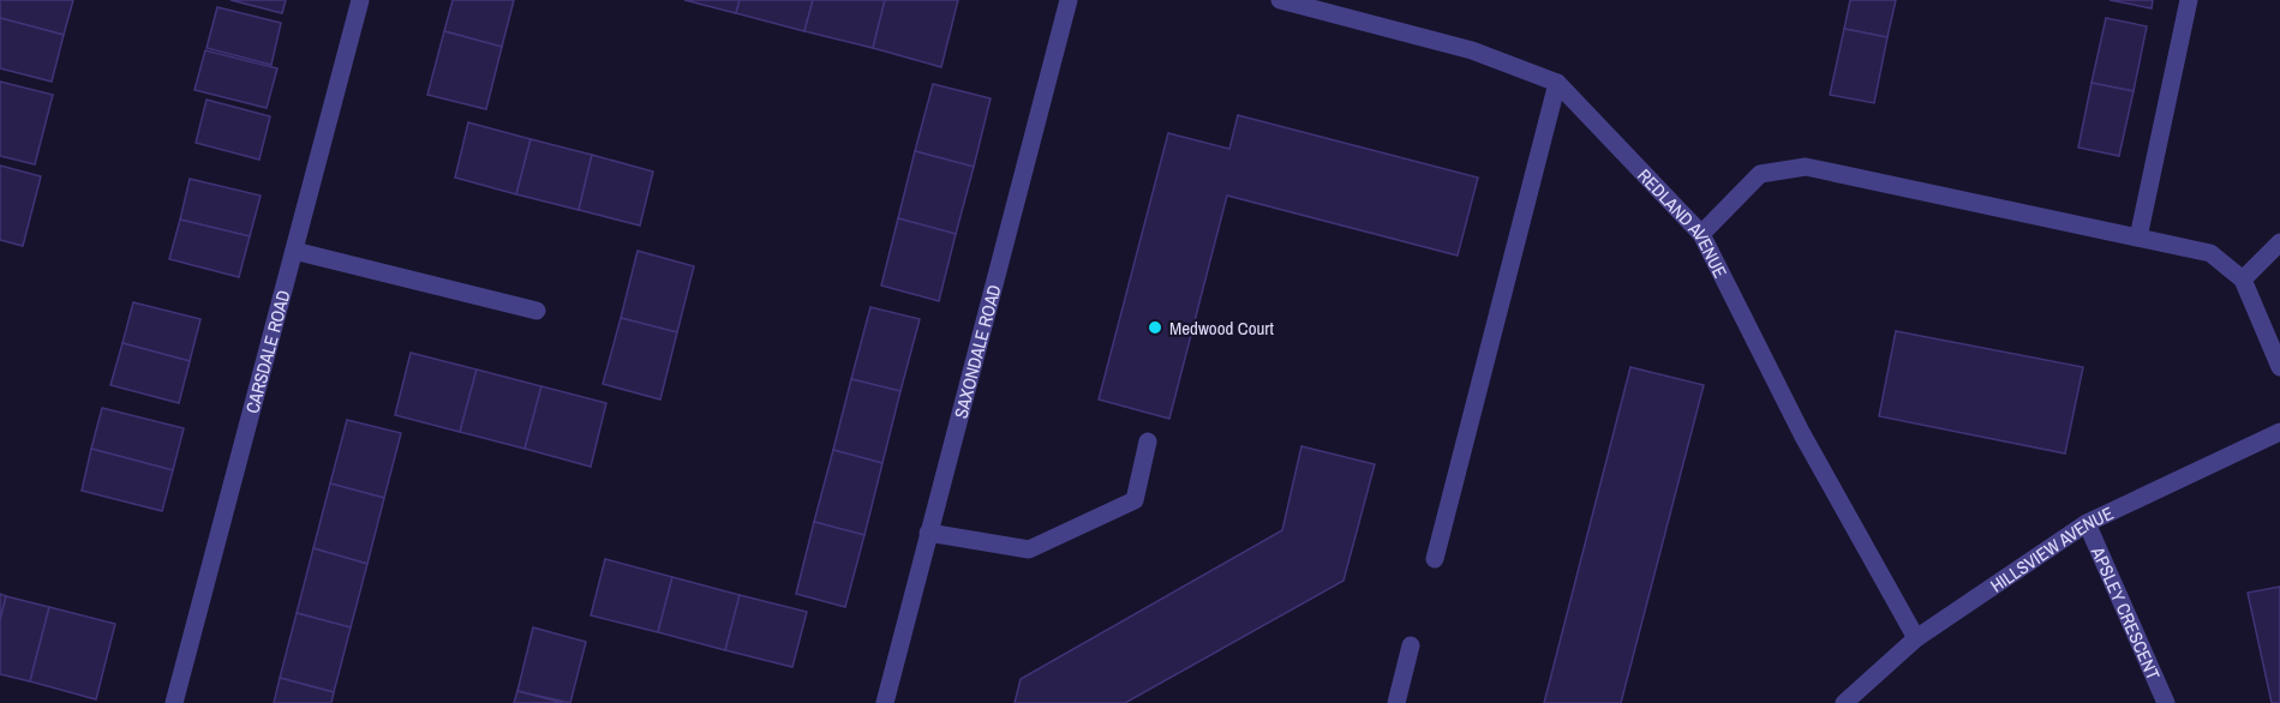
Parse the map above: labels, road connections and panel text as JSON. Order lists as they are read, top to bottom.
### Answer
{
  "streets": {
    "street": [
      "REDLAND AVENUE",
      "CARSDALE ROAD",
      "SAXONDALE ROAD",
      "HILLSVIEW AVENUE",
      "APSLEY CRESCENT"
    ]
  },
  "crossings": [
    ["REDLAND AVENUE", "HILLSVIEW AVENUE"],
    ["HILLSVIEW AVENUE", "APSLEY CRESCENT"]
  ],
  "places": ["Medwood Court"]
}
